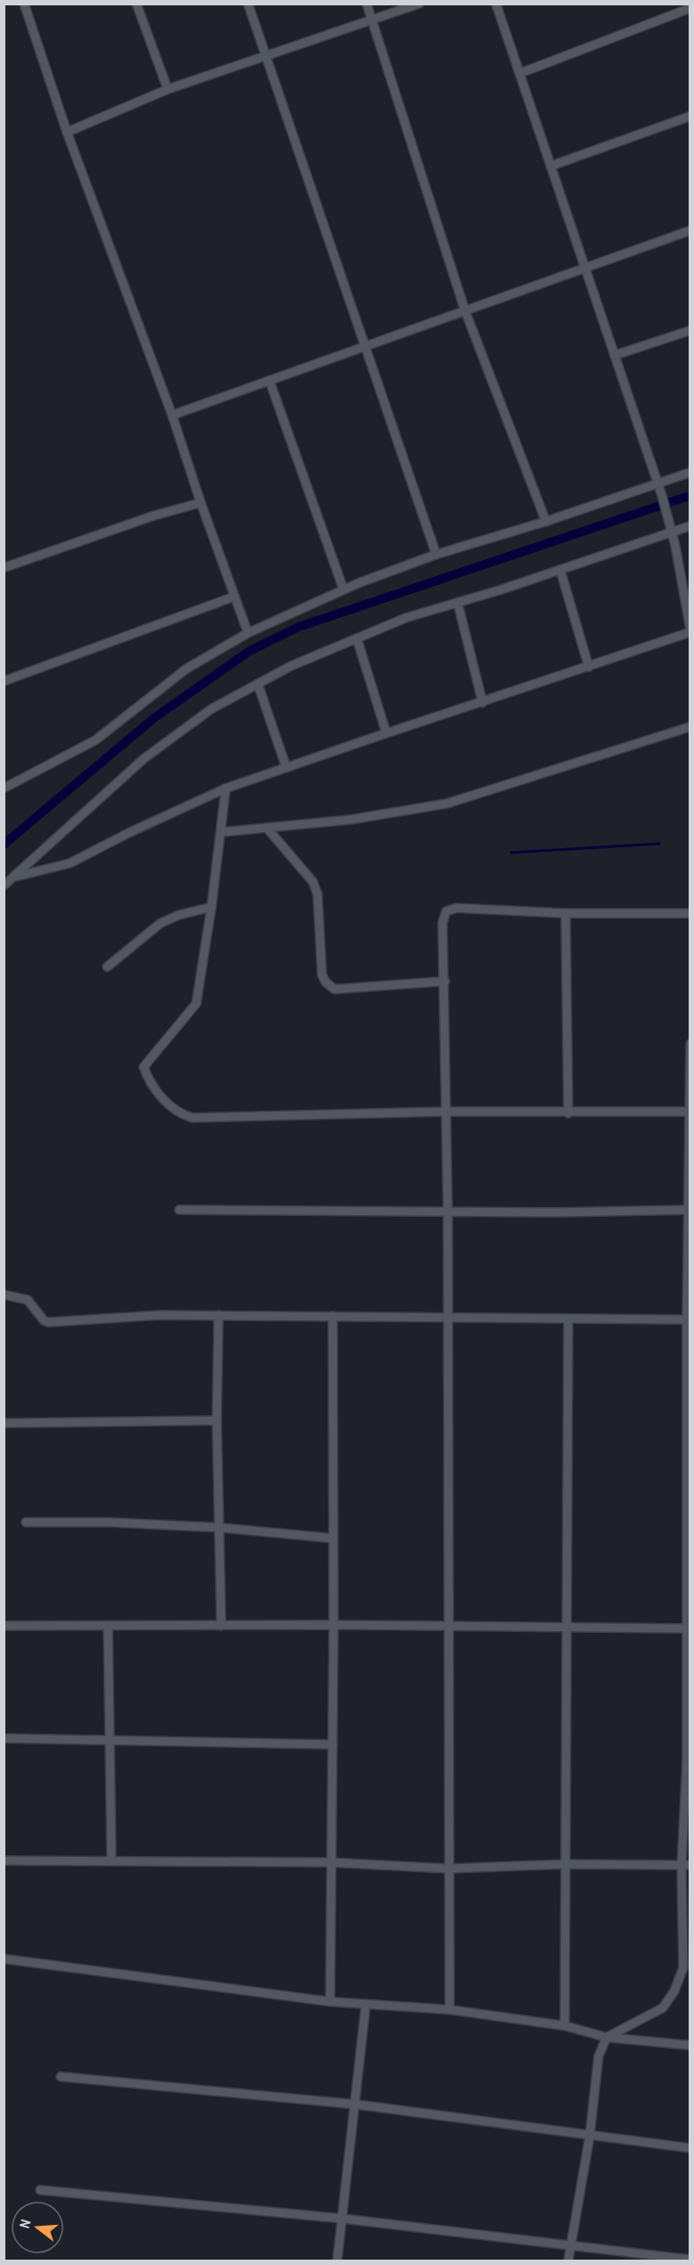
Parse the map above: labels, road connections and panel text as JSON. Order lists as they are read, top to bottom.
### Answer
{
  "north": "left"
}
